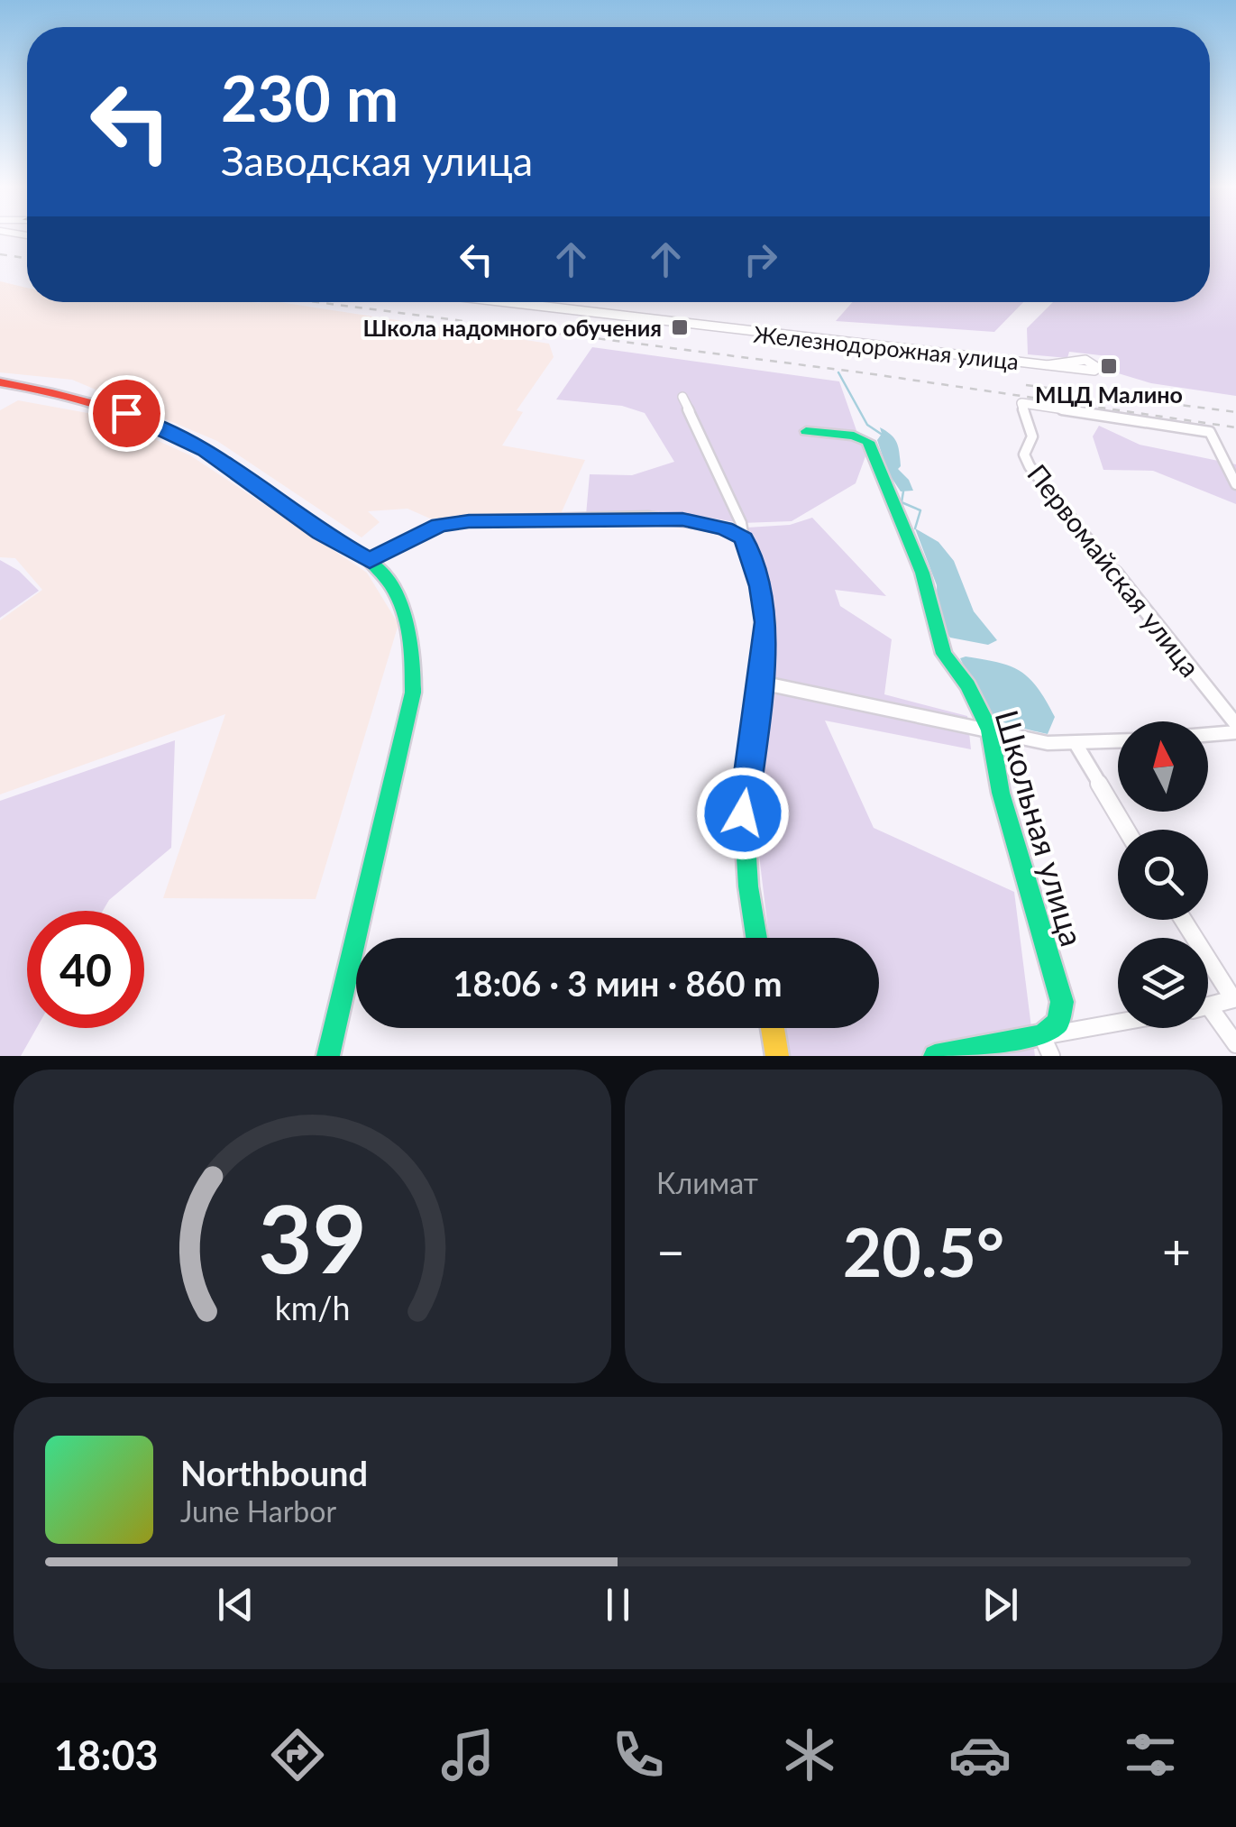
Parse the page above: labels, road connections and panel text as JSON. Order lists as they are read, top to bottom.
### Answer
{
  "streets": {
    "street": ["Железнодорожная улица", "Первомайская улица", "Школьная улица"]
  },
  "places": {
    "transit": ["Школа надомного обучения", "МЦД Малино"]
  },
  "north": "top",
  "page": {
    "turn": ["230 m", "Заводская улица"],
    "limit": "40",
    "trip": "18:06 · 3 мин · 860 m",
    "tile": "Климат",
    "heat": ["−", "20.5°", "+"],
    "song": ["Northbound", "June Harbor"],
    "tabs": "18:03",
    "gauge": ["39", "km/h"]
  }
}
